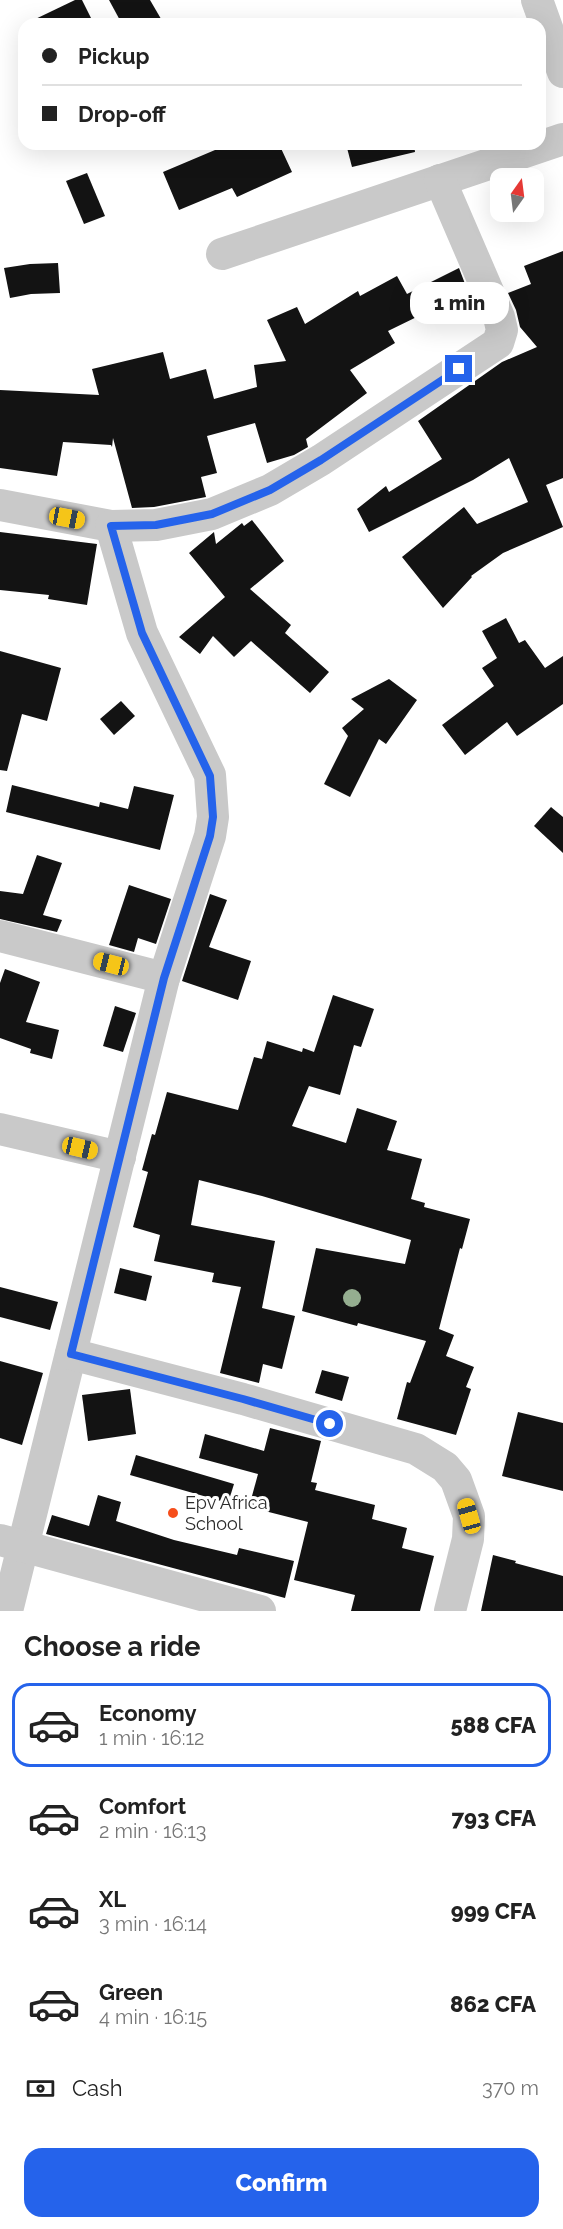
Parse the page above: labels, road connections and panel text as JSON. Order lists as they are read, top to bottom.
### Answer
{
  "places": ["Epv Africa School"],
  "north": "top",
  "page": {
    "banner": ["Pickup", "Drop-off"],
    "bubble": "1 min",
    "heading": "Choose a ride",
    "list": [
      {
        "name": "Economy",
        "note": "1 min · 16:12",
        "value": "588 CFA"
      },
      {
        "name": "Comfort",
        "note": "2 min · 16:13",
        "value": "793 CFA"
      },
      {
        "name": "XL",
        "note": "3 min · 16:14",
        "value": "999 CFA"
      },
      {
        "name": "Green",
        "note": "4 min · 16:15",
        "value": "862 CFA"
      }
    ],
    "pay": ["Cash", "370 m"],
    "buttons": "Confirm"
  }
}
